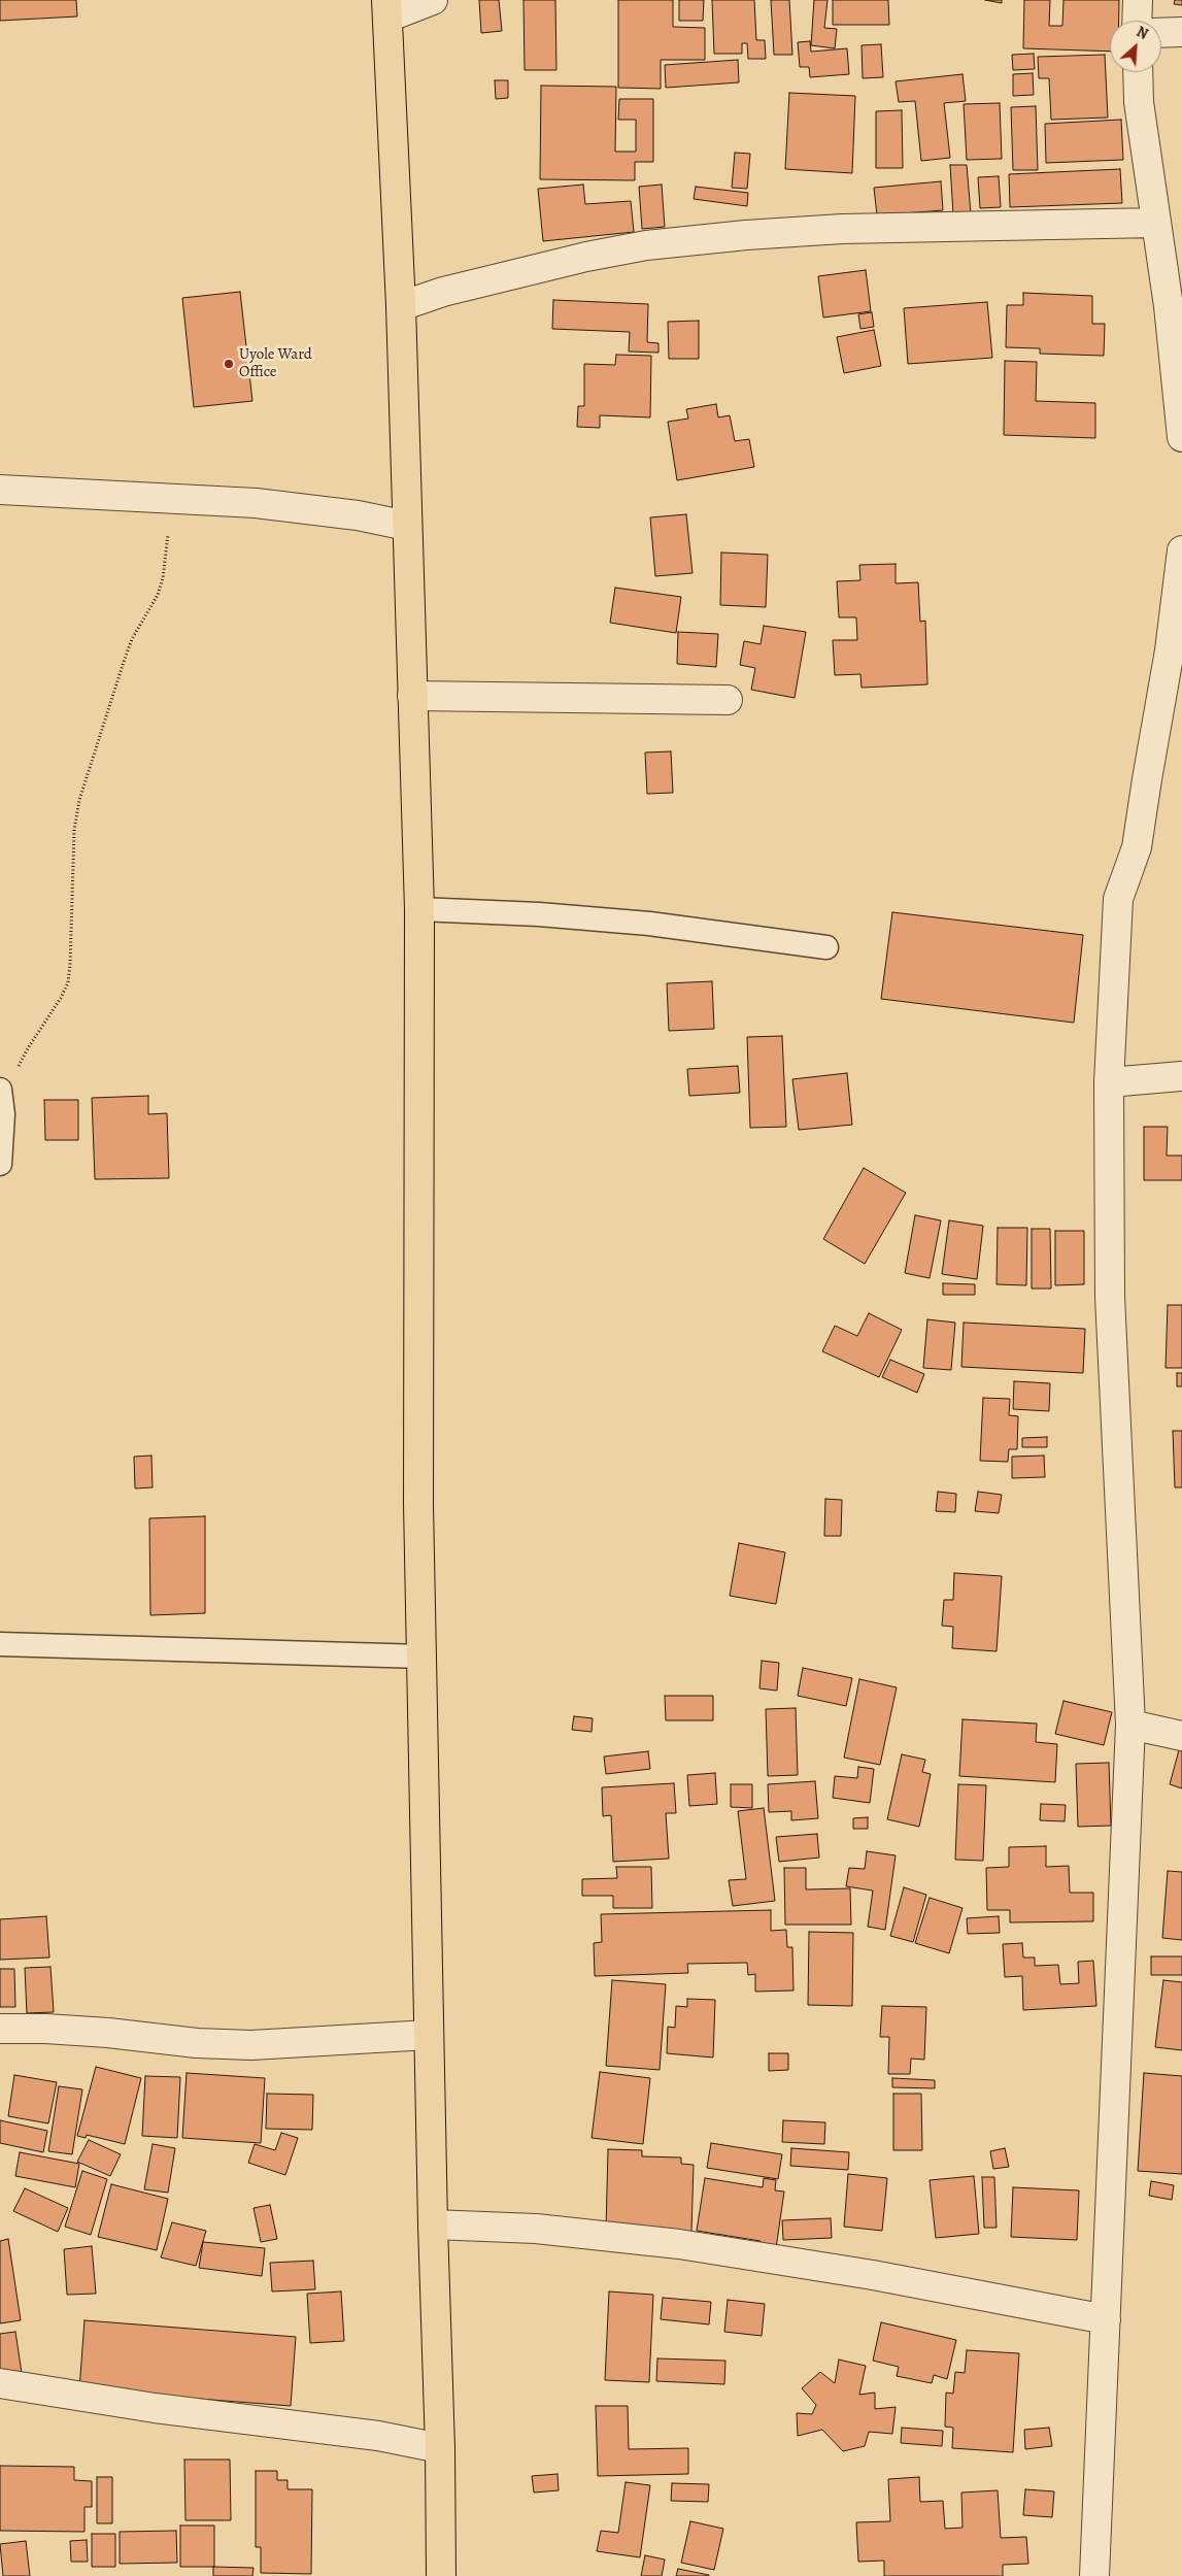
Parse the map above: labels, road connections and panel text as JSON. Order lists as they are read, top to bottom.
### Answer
{
  "places": ["Uyole Ward Office"],
  "north": "top right"
}
